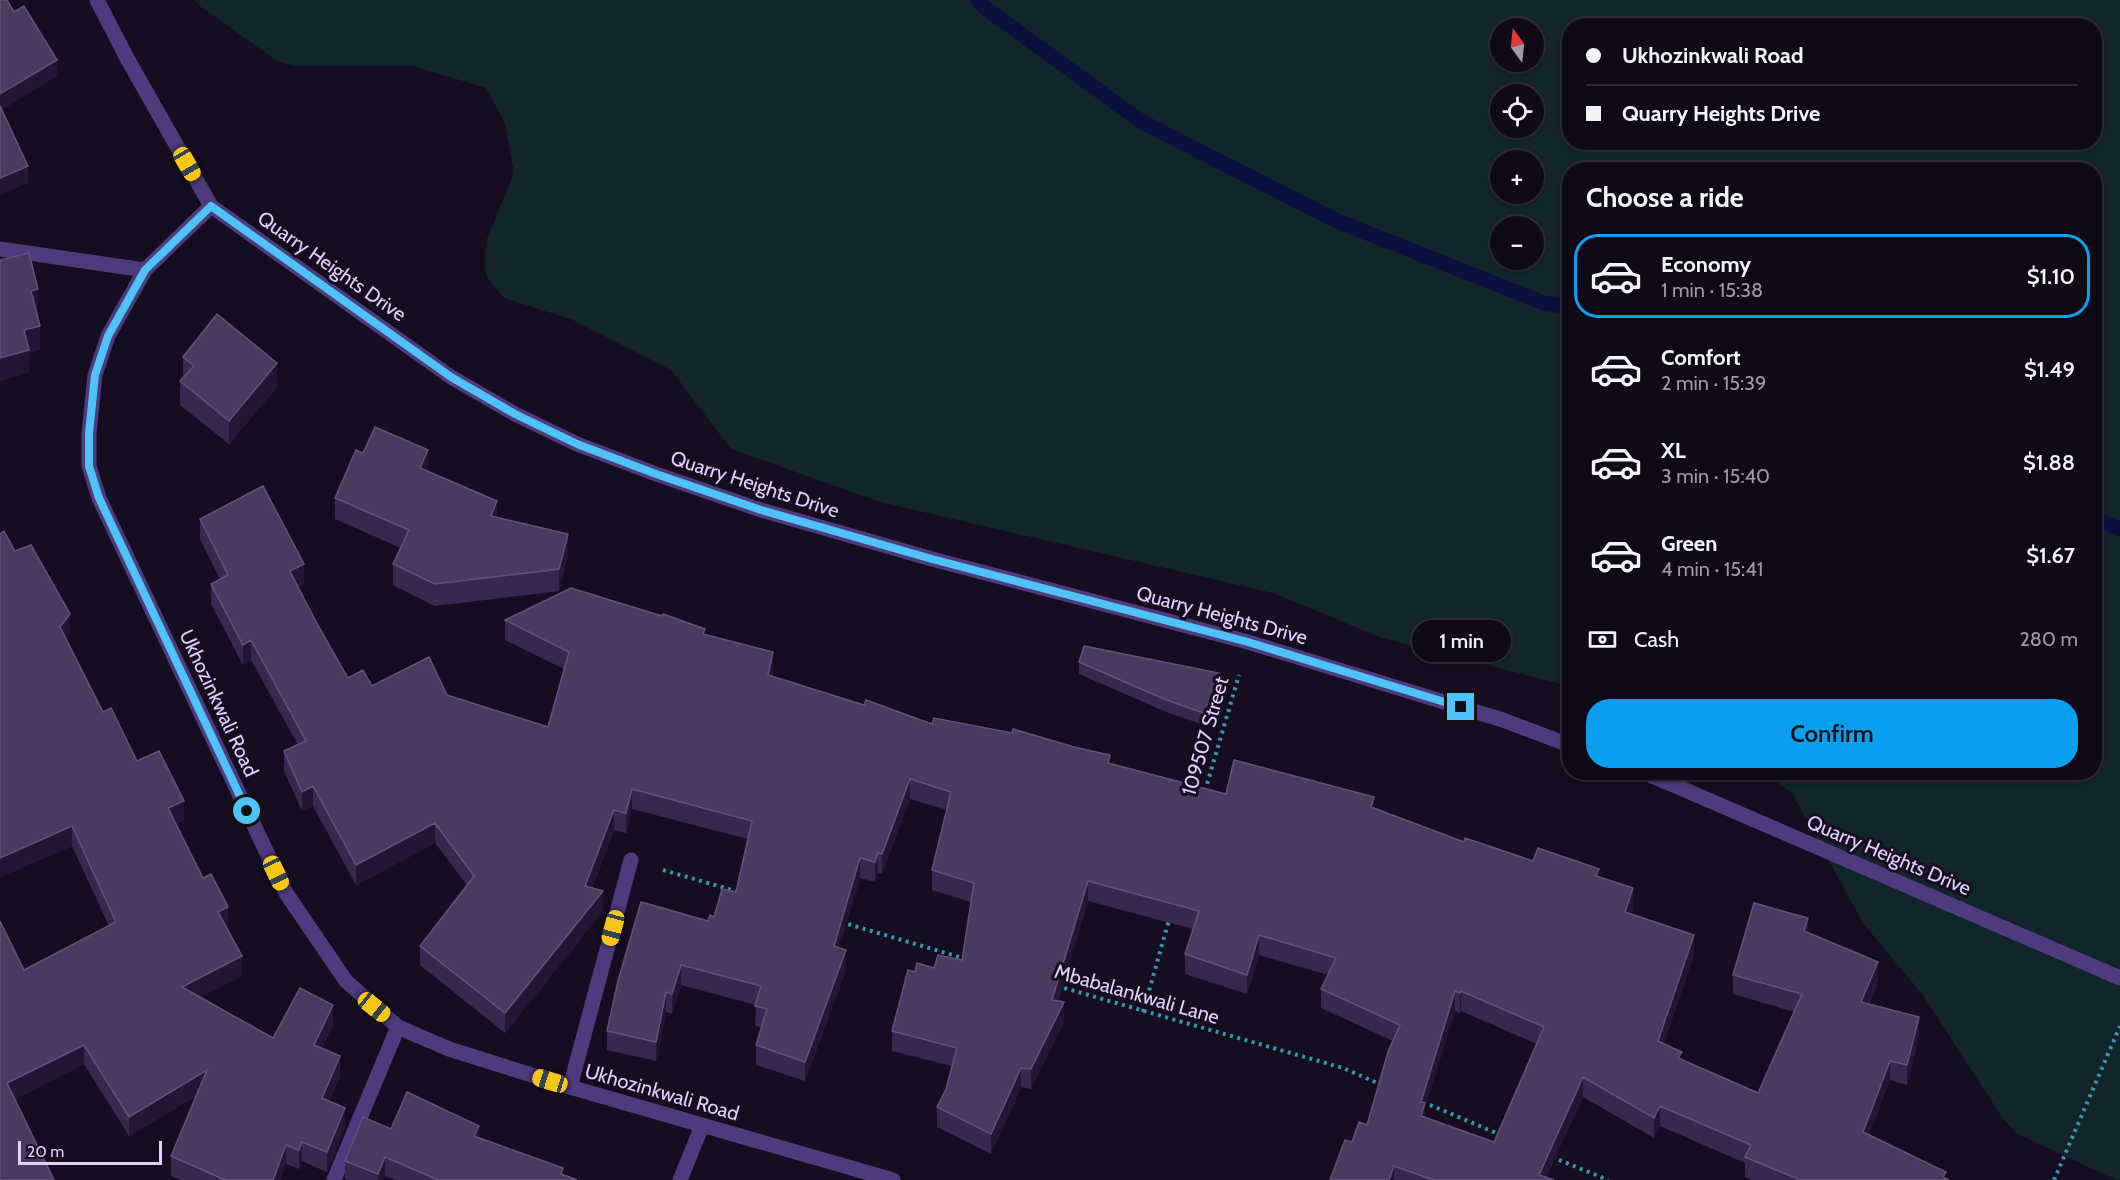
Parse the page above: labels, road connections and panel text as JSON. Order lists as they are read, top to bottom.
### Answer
{
  "streets": {
    "street": ["Quarry Heights Drive", "Ukhozinkwali Road"],
    "path": ["109507 Street", "Mbabalankwali Lane"]
  },
  "crossings": [
    ["Quarry Heights Drive", "Ukhozinkwali Road"],
    ["Quarry Heights Drive", "109507 Street"]
  ],
  "scale_bar": "20 m",
  "north": "top",
  "page": {
    "map_buttons": ["+", "−"],
    "banner": ["Ukhozinkwali Road", "Quarry Heights Drive"],
    "heading": "Choose a ride",
    "list": [
      {
        "name": "Economy",
        "note": "1 min · 15:38",
        "value": "$1.10"
      },
      {
        "name": "Comfort",
        "note": "2 min · 15:39",
        "value": "$1.49"
      },
      {
        "name": "XL",
        "note": "3 min · 15:40",
        "value": "$1.88"
      },
      {
        "name": "Green",
        "note": "4 min · 15:41",
        "value": "$1.67"
      }
    ],
    "pay": ["Cash", "280 m"],
    "bubble": "1 min",
    "buttons": "Confirm",
    "scale": "20 m"
  }
}
